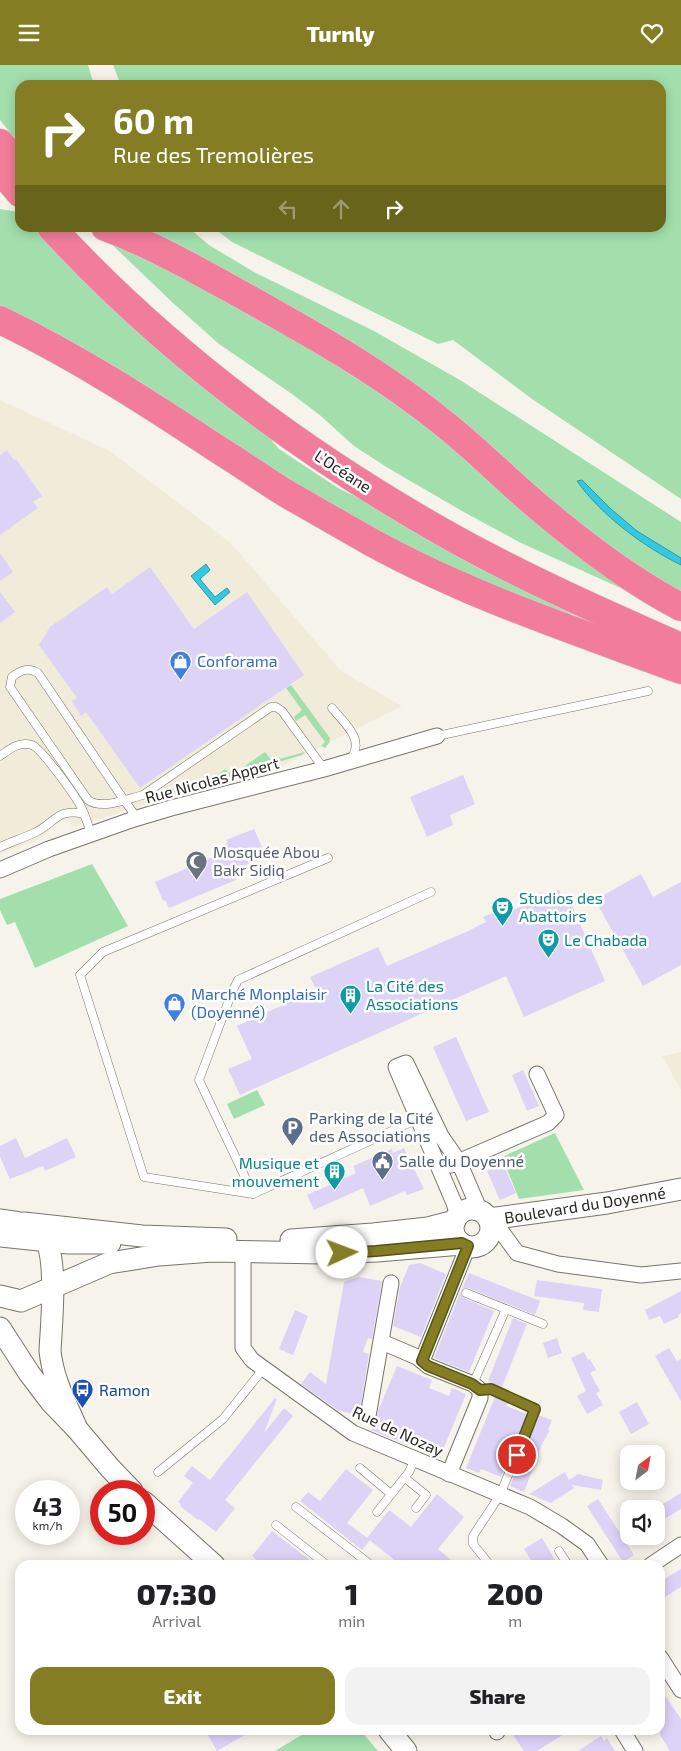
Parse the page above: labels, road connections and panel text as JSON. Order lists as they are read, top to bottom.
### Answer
{
  "streets": {
    "highway": ["L’Océane"],
    "main road": ["Boulevard du Doyenné"],
    "street": ["Rue Nicolas Appert", "Rue de Nozay"]
  },
  "crossings": [
    ["Boulevard du Doyenné", "Rue de Nozay"]
  ],
  "places": {
    "shop": ["Conforama", "Marché Monplaisir (Doyenné)"],
    "mosque": ["Mosquée Abou Bakr Sidiq"],
    "theatre": ["Studios des Abattoirs", "Le Chabada"],
    "building": ["La Cité des Associations", "Musique et mouvement"],
    "parking": ["Parking de la Cité des Associations"],
    "public building": ["Salle du Doyenné"],
    "bus stop": ["Ramon"]
  },
  "north": "top right",
  "page": {
    "header": "Turnly",
    "turn": ["60 m", "Rue des Tremolières"],
    "speed": "43 km/h",
    "limit": "50",
    "eta": [
      "07:30",
      "Arrival",
      "1",
      "min",
      "200",
      "m"
    ],
    "buttons": ["Exit", "Share"]
  }
}
